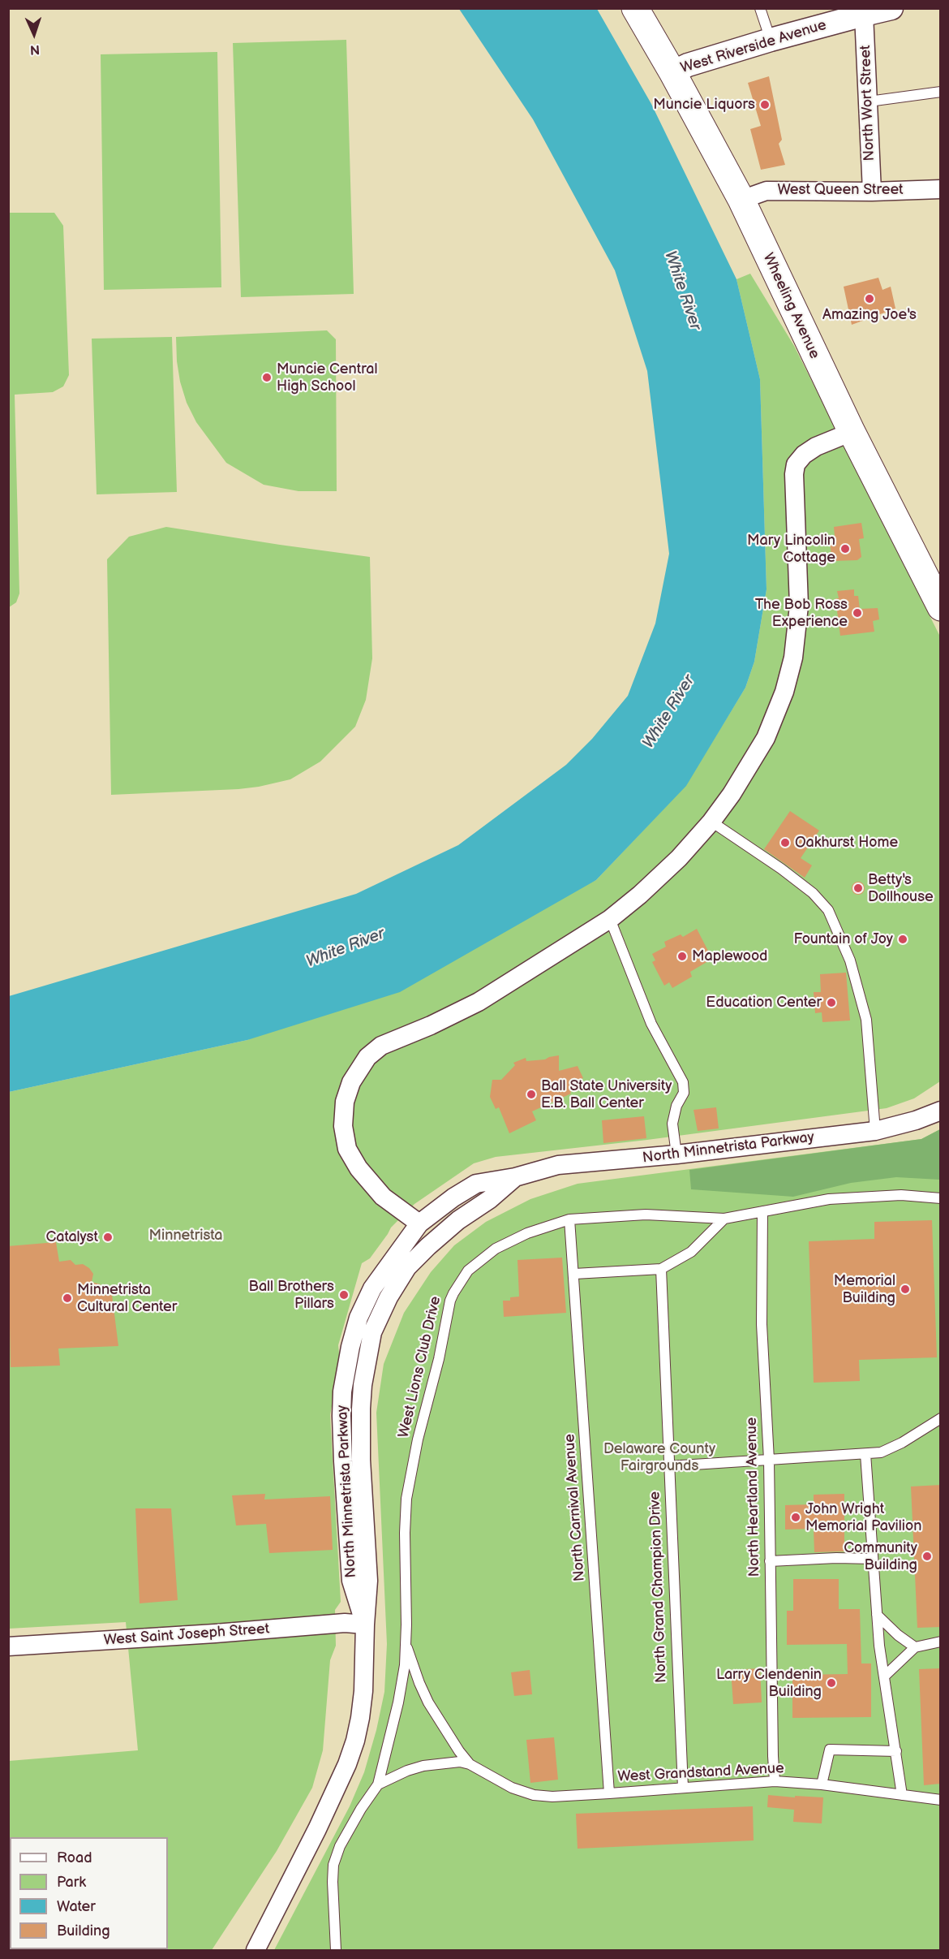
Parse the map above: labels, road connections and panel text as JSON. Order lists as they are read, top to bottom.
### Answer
{
  "streets": {
    "main road": ["Wheeling Avenue"],
    "street": [
      "West Riverside Avenue",
      "North Wort Street",
      "West Queen Street",
      "North Minnetrista Parkway",
      "West Saint Joseph Street"
    ],
    "lane": [
      "West Lions Club Drive",
      "North Heartland Avenue",
      "North Carnival Avenue",
      "North Grand Champion Drive",
      "West Grandstand Avenue"
    ]
  },
  "crossings": [
    ["West Riverside Avenue", "North Wort Street"],
    ["West Riverside Avenue", "Wheeling Avenue"],
    ["North Wort Street", "West Queen Street"],
    ["West Queen Street", "Wheeling Avenue"],
    ["North Minnetrista Parkway", "West Saint Joseph Street"],
    ["West Lions Club Drive", "North Heartland Avenue"],
    ["West Lions Club Drive", "North Carnival Avenue"],
    ["West Lions Club Drive", "West Grandstand Avenue"],
    ["North Heartland Avenue", "West Grandstand Avenue"],
    ["North Carnival Avenue", "West Grandstand Avenue"],
    ["North Grand Champion Drive", "West Grandstand Avenue"]
  ],
  "water": ["White River"],
  "parks": ["Minnetrista", "Delaware County Fairgrounds"],
  "places": [
    "Muncie Liquors",
    "Amazing Joe's",
    "Muncie Central High School",
    "Mary Lincolin Cottage",
    "The Bob Ross Experience",
    "Oakhurst Home",
    "Betty's Dollhouse",
    "Fountain of Joy",
    "Maplewood",
    "Education Center",
    "Ball State University E.B. Ball Center",
    "Catalyst",
    "Memorial Building",
    "Ball Brothers Pillars",
    "Minnetrista Cultural Center",
    "John Wright Memorial Pavilion",
    "Community Building",
    "Larry Clendenin Building"
  ],
  "legend": [
    "Road",
    "Park",
    "Water",
    "Building"
  ],
  "north": "bottom"
}
